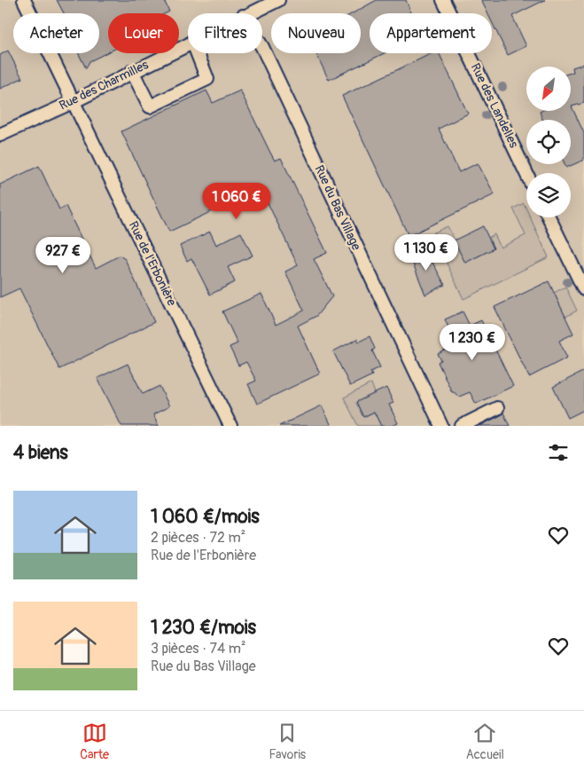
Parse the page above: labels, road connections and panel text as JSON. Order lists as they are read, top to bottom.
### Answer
{
  "streets": {
    "street": [
      "Rue des Charmilles",
      "Rue des Landelles",
      "Rue du Bas Village",
      "Rue de l'Erbonière"
    ]
  },
  "crossings": [
    ["Rue des Charmilles", "Rue de l'Erbonière"]
  ],
  "north": "bottom left",
  "page": {
    "chip": [
      "Acheter",
      "Louer",
      "Filtres",
      "Nouveau",
      "Appartement"
    ],
    "price": [
      "1 060 €",
      "1 130 €",
      "927 €",
      "1 230 €"
    ],
    "heading": "4 biens",
    "list": [
      {
        "name": "1 060 €/mois",
        "note": "2 pièces · 72 m² · Rue de l'Erbonière"
      },
      {
        "name": "1 230 €/mois",
        "note": "3 pièces · 74 m² · Rue du Bas Village"
      }
    ],
    "tabs": ["Carte", "Favoris", "Accueil"]
  }
}
